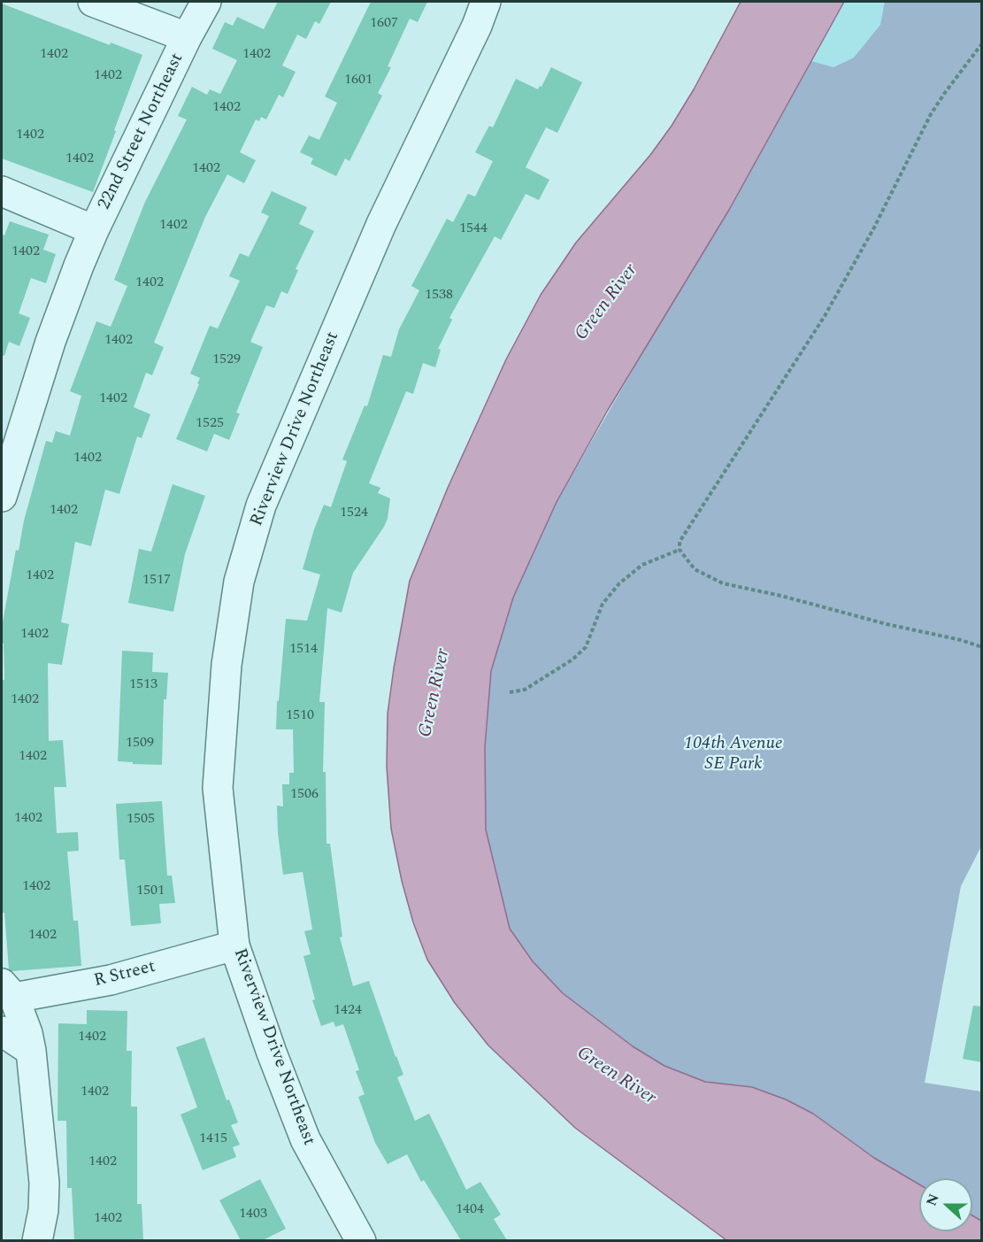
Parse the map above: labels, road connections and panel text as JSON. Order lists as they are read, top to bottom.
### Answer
{
  "streets": {
    "street": ["22nd Street Northeast", "Riverview Drive Northeast", "R Street"]
  },
  "crossings": [
    ["Riverview Drive Northeast", "R Street"]
  ],
  "water": ["Green River"],
  "parks": ["104th Avenue SE Park"],
  "house_numbers": [
    "1607",
    "1402",
    "1402",
    "1402",
    "1601",
    "1402",
    "1402",
    "1402",
    "1402",
    "1402",
    "1544",
    "1402",
    "1402",
    "1538",
    "1402",
    "1529",
    "1402",
    "1525",
    "1402",
    "1402",
    "1524",
    "1402",
    "1517",
    "1402",
    "1514",
    "1513",
    "1402",
    "1510",
    "1509",
    "1402",
    "1506",
    "1402",
    "1505",
    "1402",
    "1501",
    "1402",
    "1424",
    "1402",
    "1402",
    "1415",
    "1402",
    "1404",
    "1403",
    "1402"
  ],
  "north": "left"
}
